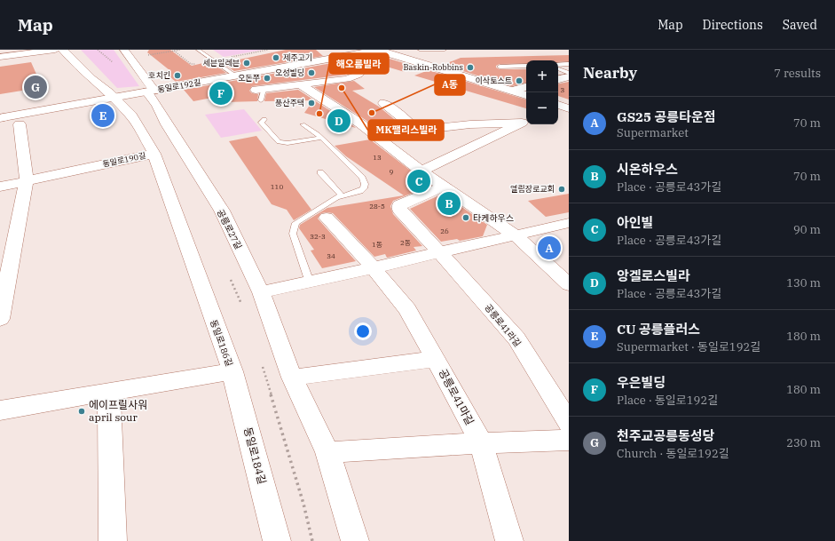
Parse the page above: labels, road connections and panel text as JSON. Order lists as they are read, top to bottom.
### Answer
{
  "streets": {
    "street": [
      "동일로192길",
      "동일로190길",
      "공릉로27길",
      "공릉로41라길",
      "동일로186길",
      "공릉로41마길",
      "동일로184길"
    ]
  },
  "crossings": [
    ["동일로192길", "동일로190길"],
    ["동일로192길", "공릉로27길"],
    ["동일로190길", "동일로186길"],
    ["동일로186길", "동일로184길"]
  ],
  "places": [
    "제주고기",
    "세븐일레븐",
    "Baskin-Robbins",
    "오성빌딩",
    "호치킨",
    "오돈쭈",
    "이삭토스트",
    "MK팰리스빌라",
    "풍산주택",
    "A동",
    "해오름빌라",
    "엘림장로교회",
    "타케하우스",
    "에이프릴사워 april sour"
  ],
  "house_numbers": [
    "3",
    "13",
    "9",
    "110",
    "28-5",
    "26",
    "32-3",
    "2동",
    "1동",
    "34"
  ],
  "page": {
    "header": "Map",
    "nav": ["Map", "Directions", "Saved"],
    "heading": ["Nearby", "7 results"],
    "map_buttons": ["+", "−"],
    "pins": [
      "G",
      "F",
      "E",
      "D",
      "C",
      "B",
      "A"
    ],
    "list": [
      {
        "mark": "A",
        "name": "GS25 공릉타운점",
        "note": "Supermarket",
        "value": "70 m"
      },
      {
        "mark": "B",
        "name": "시온하우스",
        "note": "Place · 공릉로43가길",
        "value": "70 m"
      },
      {
        "mark": "C",
        "name": "아인빌",
        "note": "Place · 공릉로43가길",
        "value": "90 m"
      },
      {
        "mark": "D",
        "name": "앙겔로스빌라",
        "note": "Place · 공릉로43가길",
        "value": "130 m"
      },
      {
        "mark": "E",
        "name": "CU 공릉플러스",
        "note": "Supermarket · 동일로192길",
        "value": "180 m"
      },
      {
        "mark": "F",
        "name": "우은빌딩",
        "note": "Place · 동일로192길",
        "value": "180 m"
      },
      {
        "mark": "G",
        "name": "천주교공릉동성당",
        "note": "Church · 동일로192길",
        "value": "230 m"
      }
    ]
  }
}
